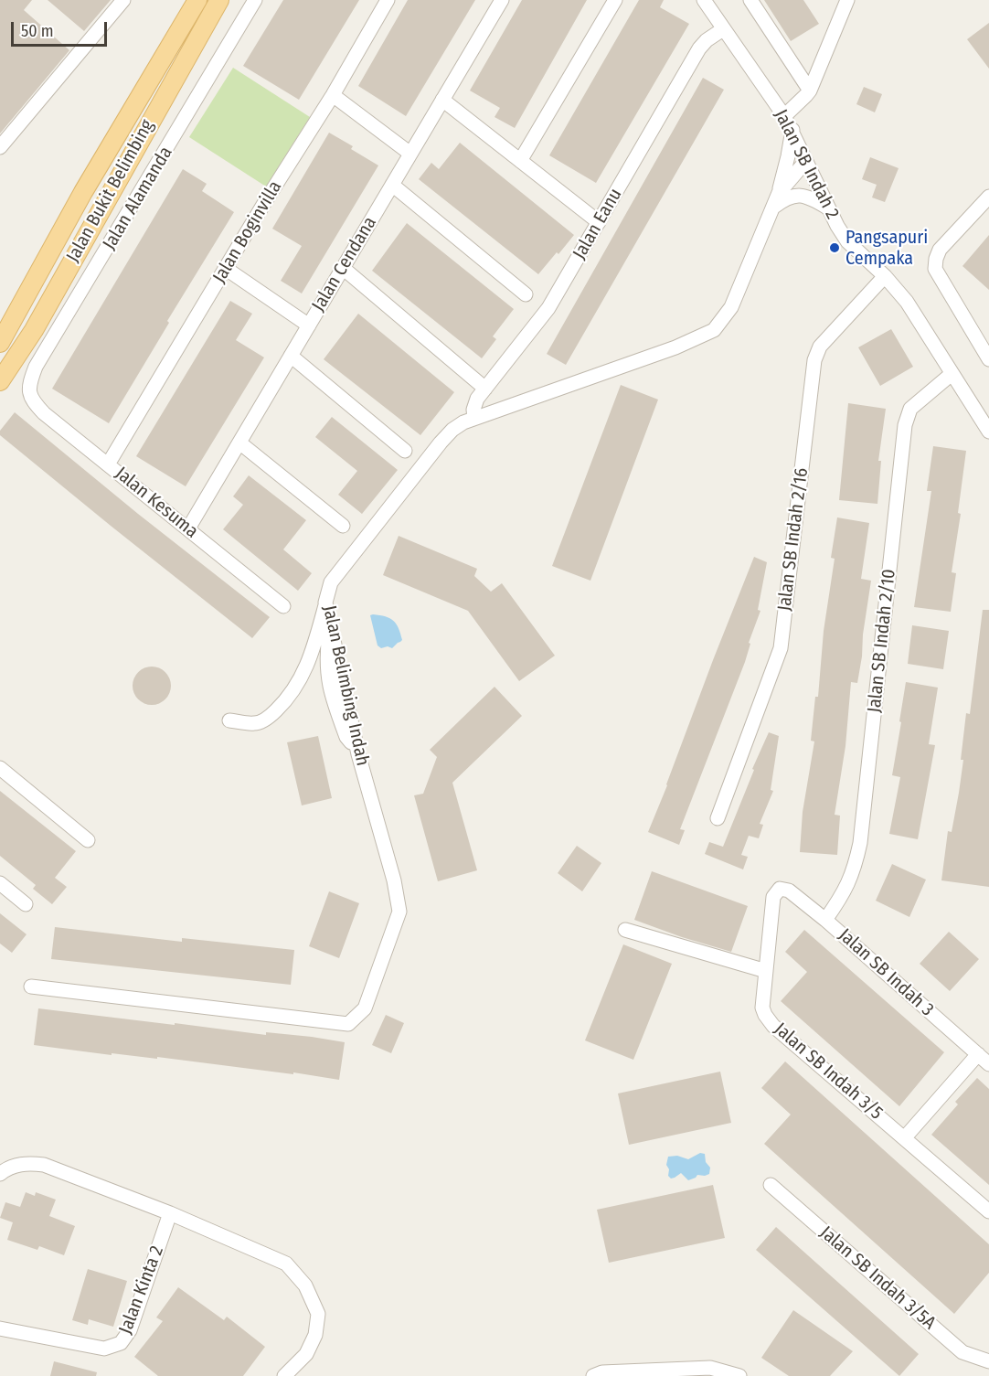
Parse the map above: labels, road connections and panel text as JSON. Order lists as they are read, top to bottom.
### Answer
{
  "streets": {
    "main road": ["Jalan Bukit Belimbing"],
    "street": [
      "Jalan SB Indah 2",
      "Jalan Alamanda",
      "Jalan Eanu",
      "Jalan Boginvilla",
      "Jalan Cendana",
      "Jalan Kesuma",
      "Jalan SB Indah 2/16",
      "Jalan SB Indah 2/10",
      "Jalan Belimbing Indah",
      "Jalan SB Indah 3",
      "Jalan SB Indah 3/5",
      "Jalan SB Indah 3/5A",
      "Jalan Kinta 2"
    ]
  },
  "crossings": [
    ["Jalan SB Indah 2", "Jalan Eanu"],
    ["Jalan SB Indah 2", "Jalan SB Indah 2/16"],
    ["Jalan SB Indah 2", "Jalan SB Indah 2/10"],
    ["Jalan SB Indah 2", "Jalan Belimbing Indah"],
    ["Jalan Alamanda", "Jalan Kesuma"],
    ["Jalan Eanu", "Jalan Belimbing Indah"],
    ["Jalan Boginvilla", "Jalan Kesuma"],
    ["Jalan Cendana", "Jalan Kesuma"],
    ["Jalan SB Indah 2/10", "Jalan SB Indah 3"],
    ["Jalan SB Indah 3", "Jalan SB Indah 3/5"]
  ],
  "places": ["Pangsapuri Cempaka"],
  "scale_bar": "50 m"
}
